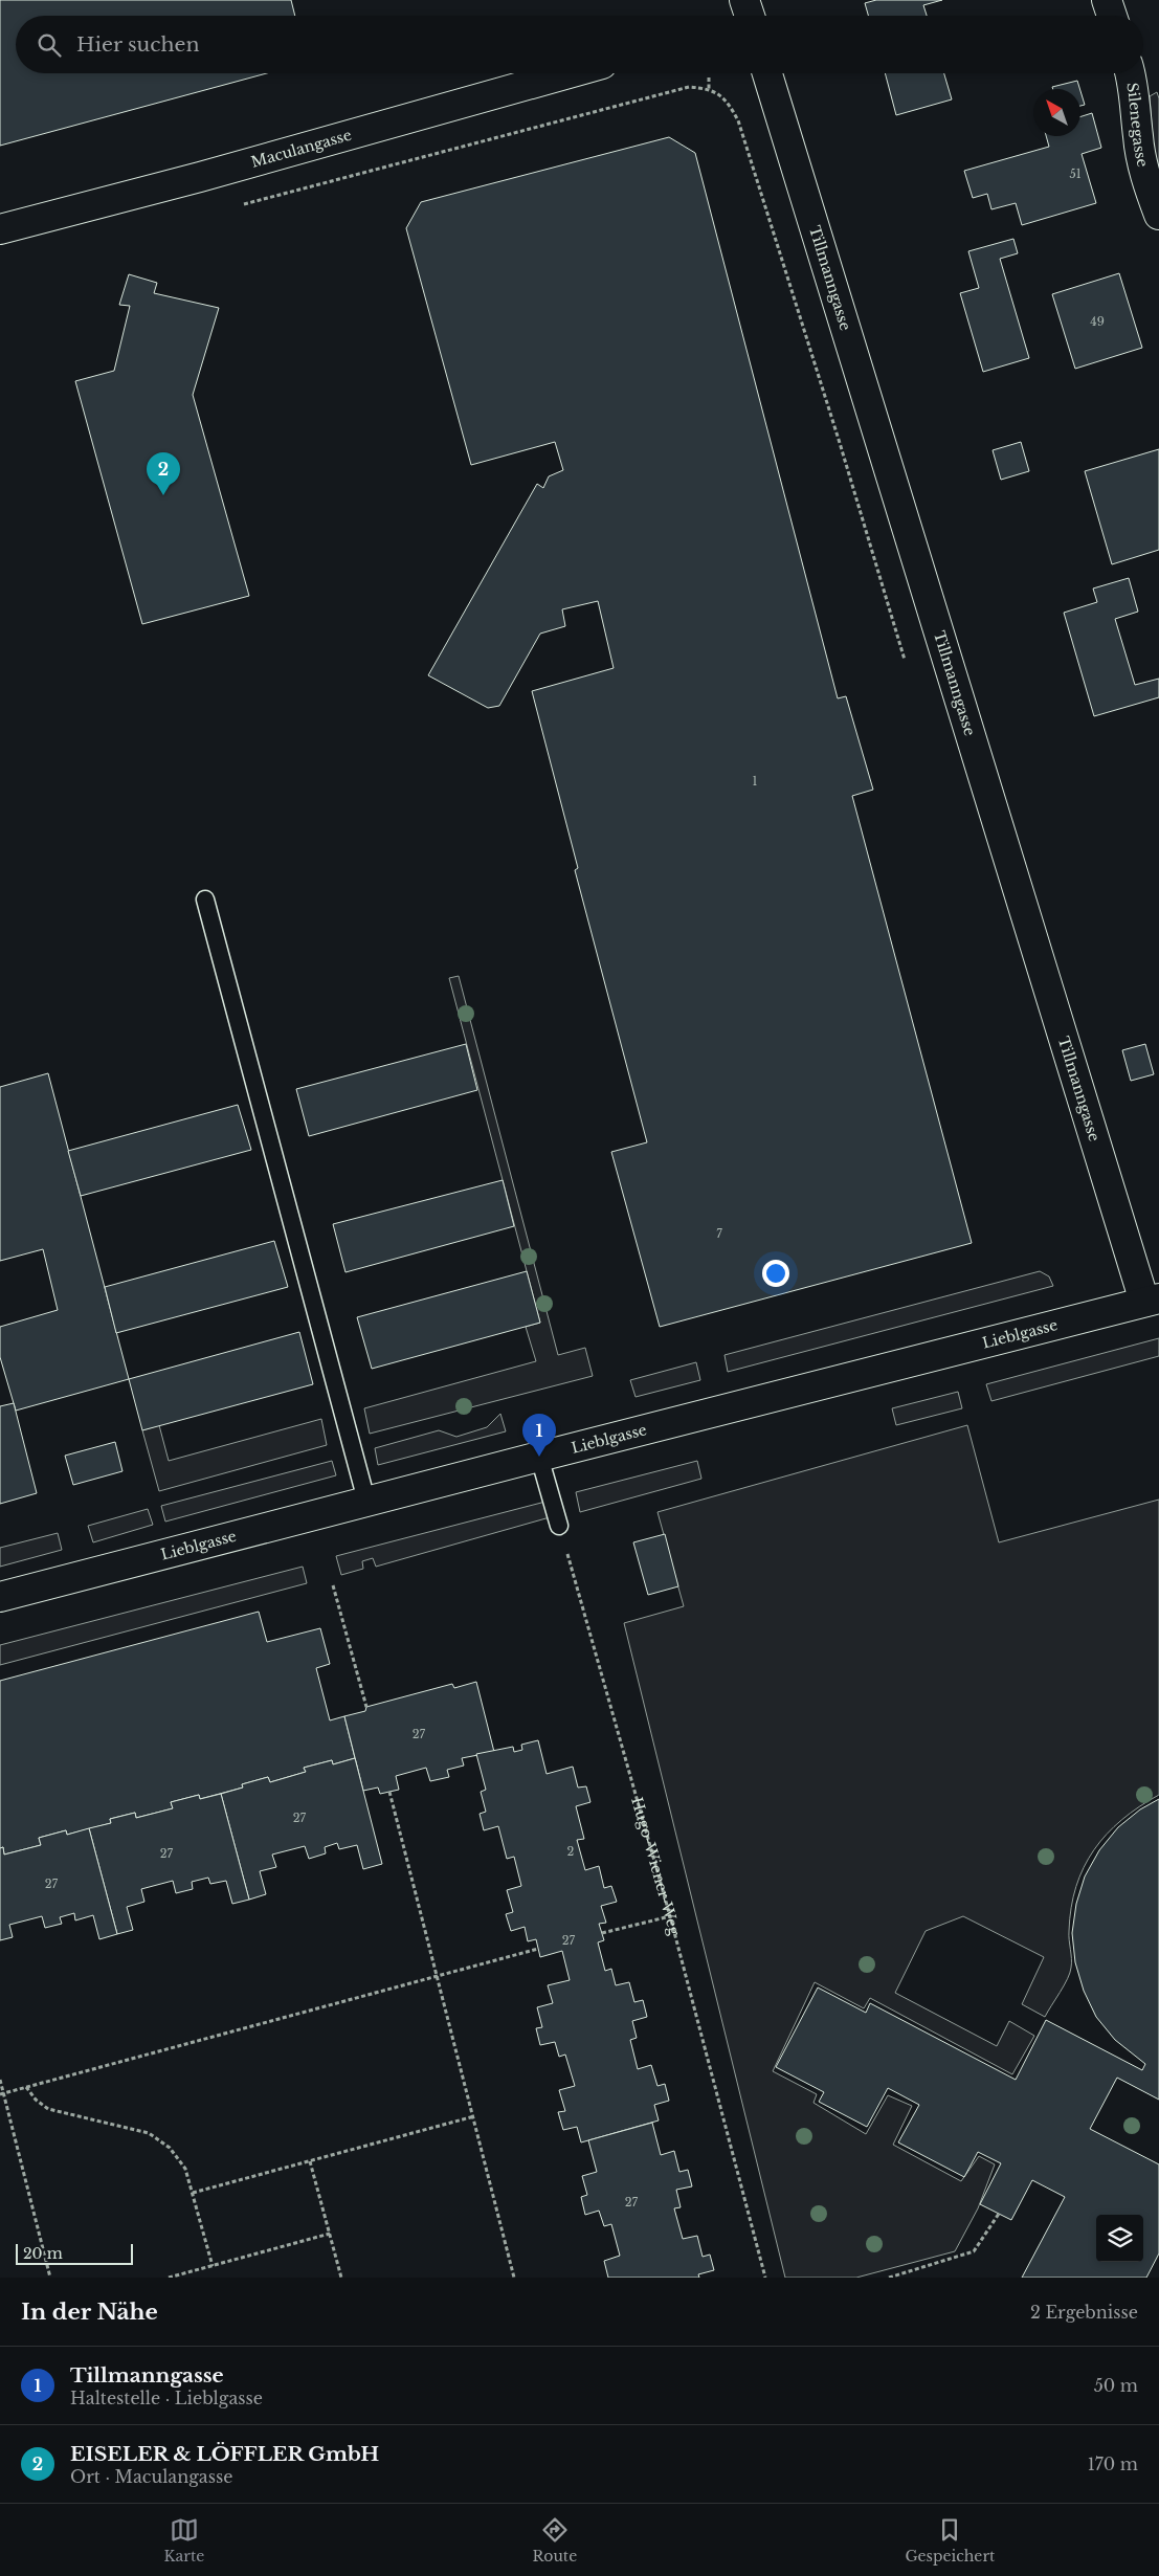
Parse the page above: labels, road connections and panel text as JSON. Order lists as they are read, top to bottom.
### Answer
{
  "streets": {
    "street": [
      "Silenegasse",
      "Maculangasse",
      "Tillmanngasse",
      "Lieblgasse"
    ],
    "path": ["Hugo-Wiener-Weg"]
  },
  "crossings": [
    ["Tillmanngasse", "Lieblgasse"]
  ],
  "house_numbers": [
    "51",
    "49",
    "1",
    "7",
    "27",
    "27",
    "2",
    "27",
    "27",
    "27",
    "27"
  ],
  "scale_bar": "20 m",
  "north": "top left",
  "page": {
    "search": "Hier suchen",
    "pins": ["2", "1"],
    "scale": "20 m",
    "heading": ["In der Nähe", "2 Ergebnisse"],
    "list": [
      {
        "mark": "1",
        "name": "Tillmanngasse",
        "note": "Haltestelle · Lieblgasse",
        "value": "50 m"
      },
      {
        "mark": "2",
        "name": "EISELER & LÖFFLER GmbH",
        "note": "Ort · Maculangasse",
        "value": "170 m"
      }
    ],
    "nav": ["Karte", "Route", "Gespeichert"]
  }
}
